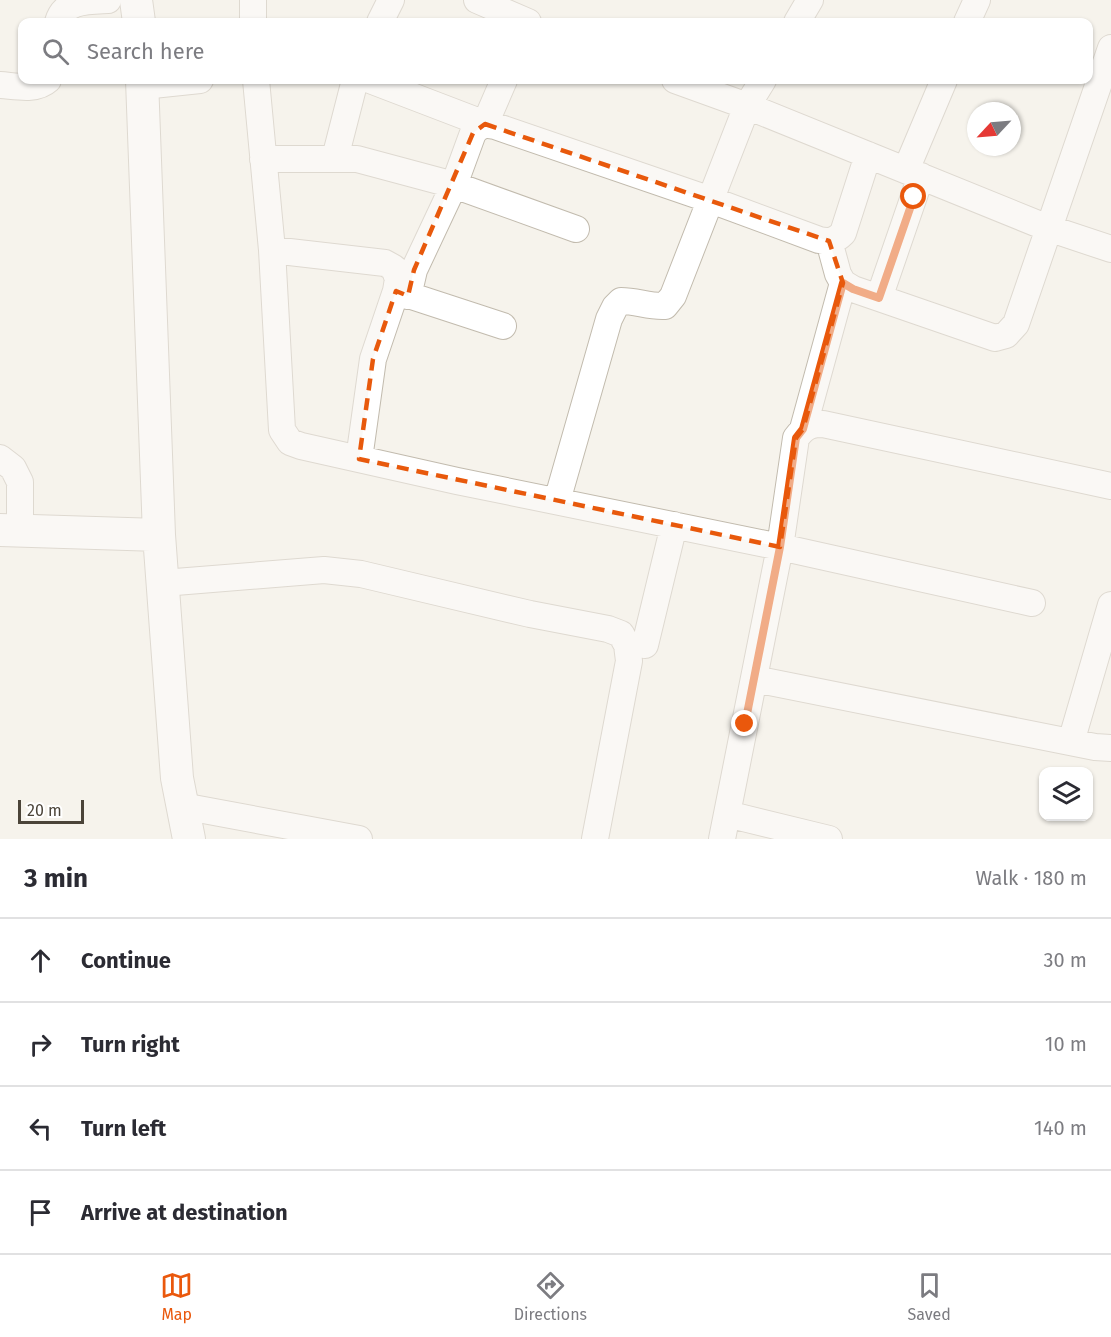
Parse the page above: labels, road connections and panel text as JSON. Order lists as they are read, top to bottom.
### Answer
{
  "scale_bar": "20 m",
  "north": "bottom left",
  "page": {
    "search": "Search here",
    "scale": "20 m",
    "heading": ["3 min", "Walk · 180 m"],
    "list": [
      ["Continue", "30 m"],
      ["Turn right", "10 m"],
      ["Turn left", "140 m"],
      "Arrive at destination"
    ],
    "nav": ["Map", "Directions", "Saved"]
  }
}
